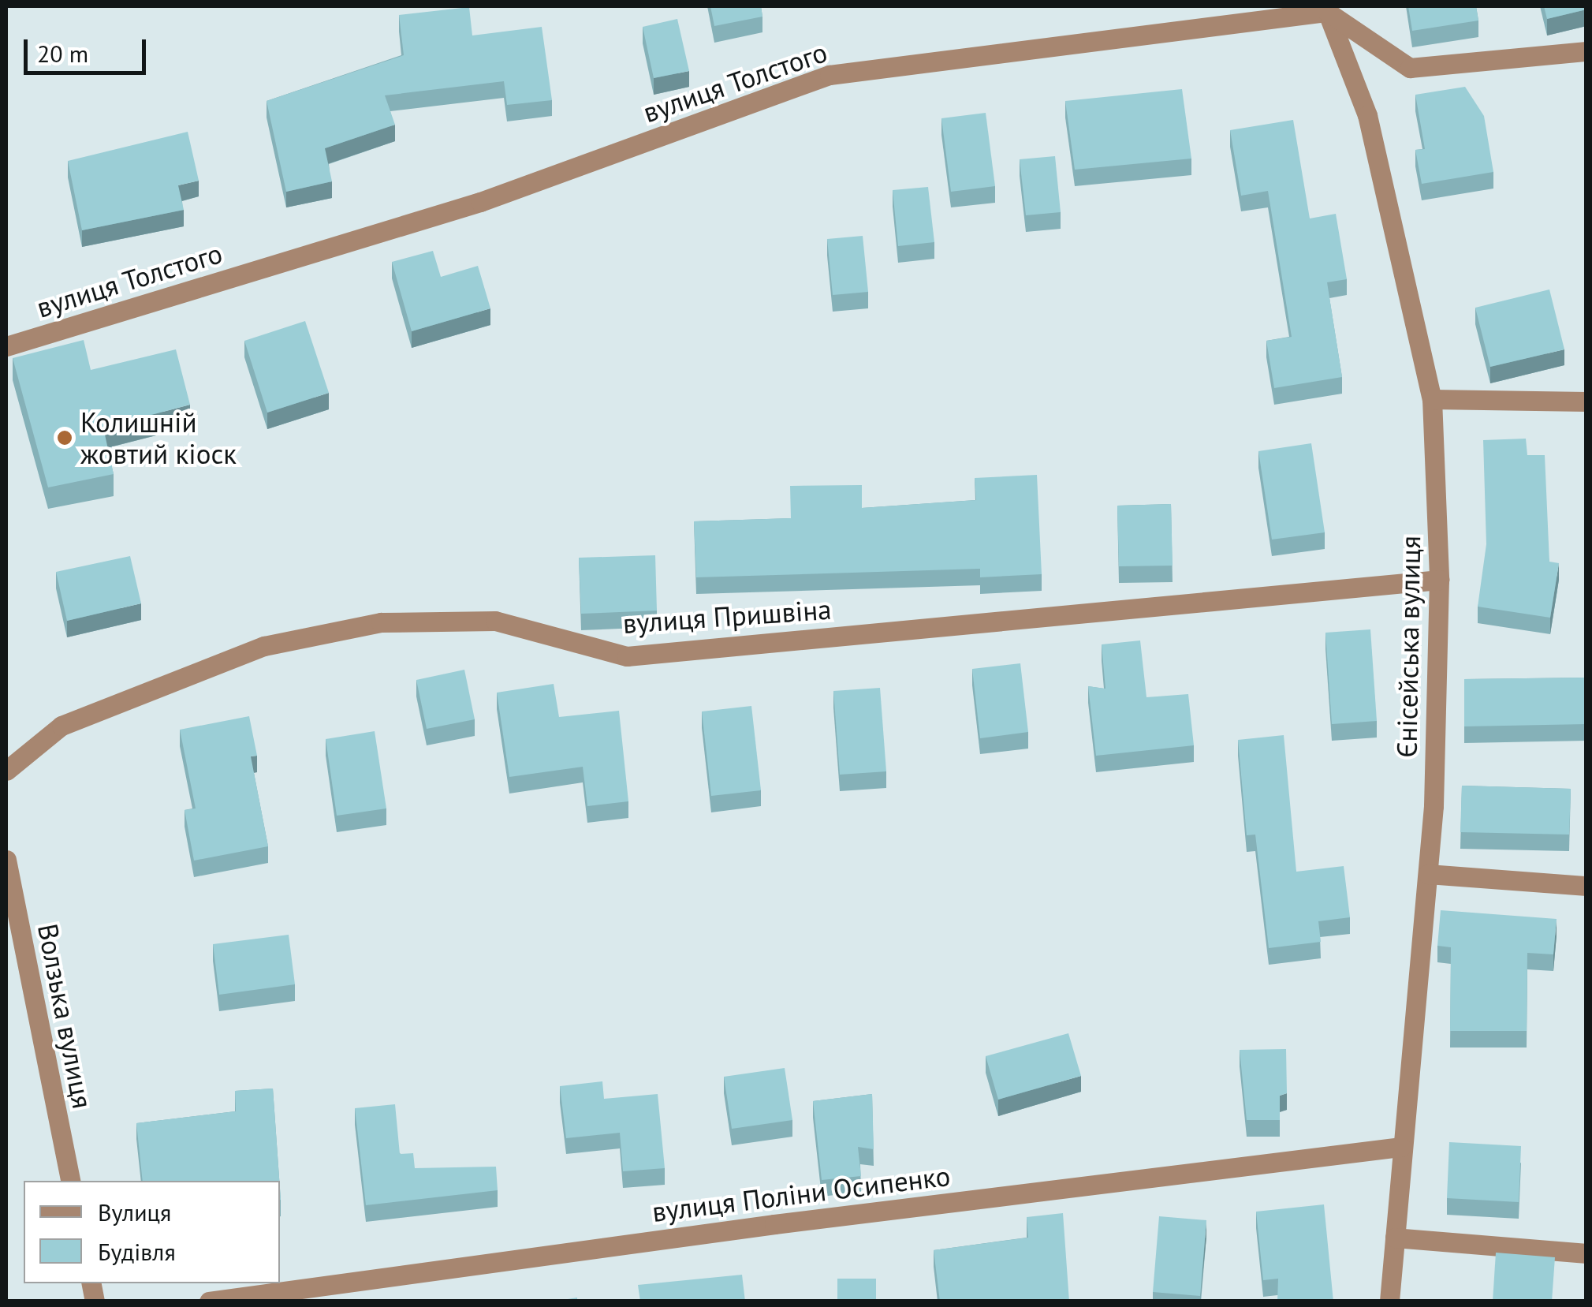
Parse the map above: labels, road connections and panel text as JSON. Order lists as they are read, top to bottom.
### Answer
{
  "streets": {
    "street": [
      "вулиця Толстого",
      "вулиця Пришвіна",
      "Єнісейська вулиця",
      "Волзька вулиця",
      "вулиця Поліни Осипенко"
    ]
  },
  "crossings": [
    ["вулиця Толстого", "Єнісейська вулиця"],
    ["вулиця Пришвіна", "Єнісейська вулиця"],
    ["Єнісейська вулиця", "вулиця Поліни Осипенко"]
  ],
  "places": ["Колишній жовтий кіоск"],
  "legend": ["Вулиця", "Будівля"],
  "scale_bar": "20 m"
}
